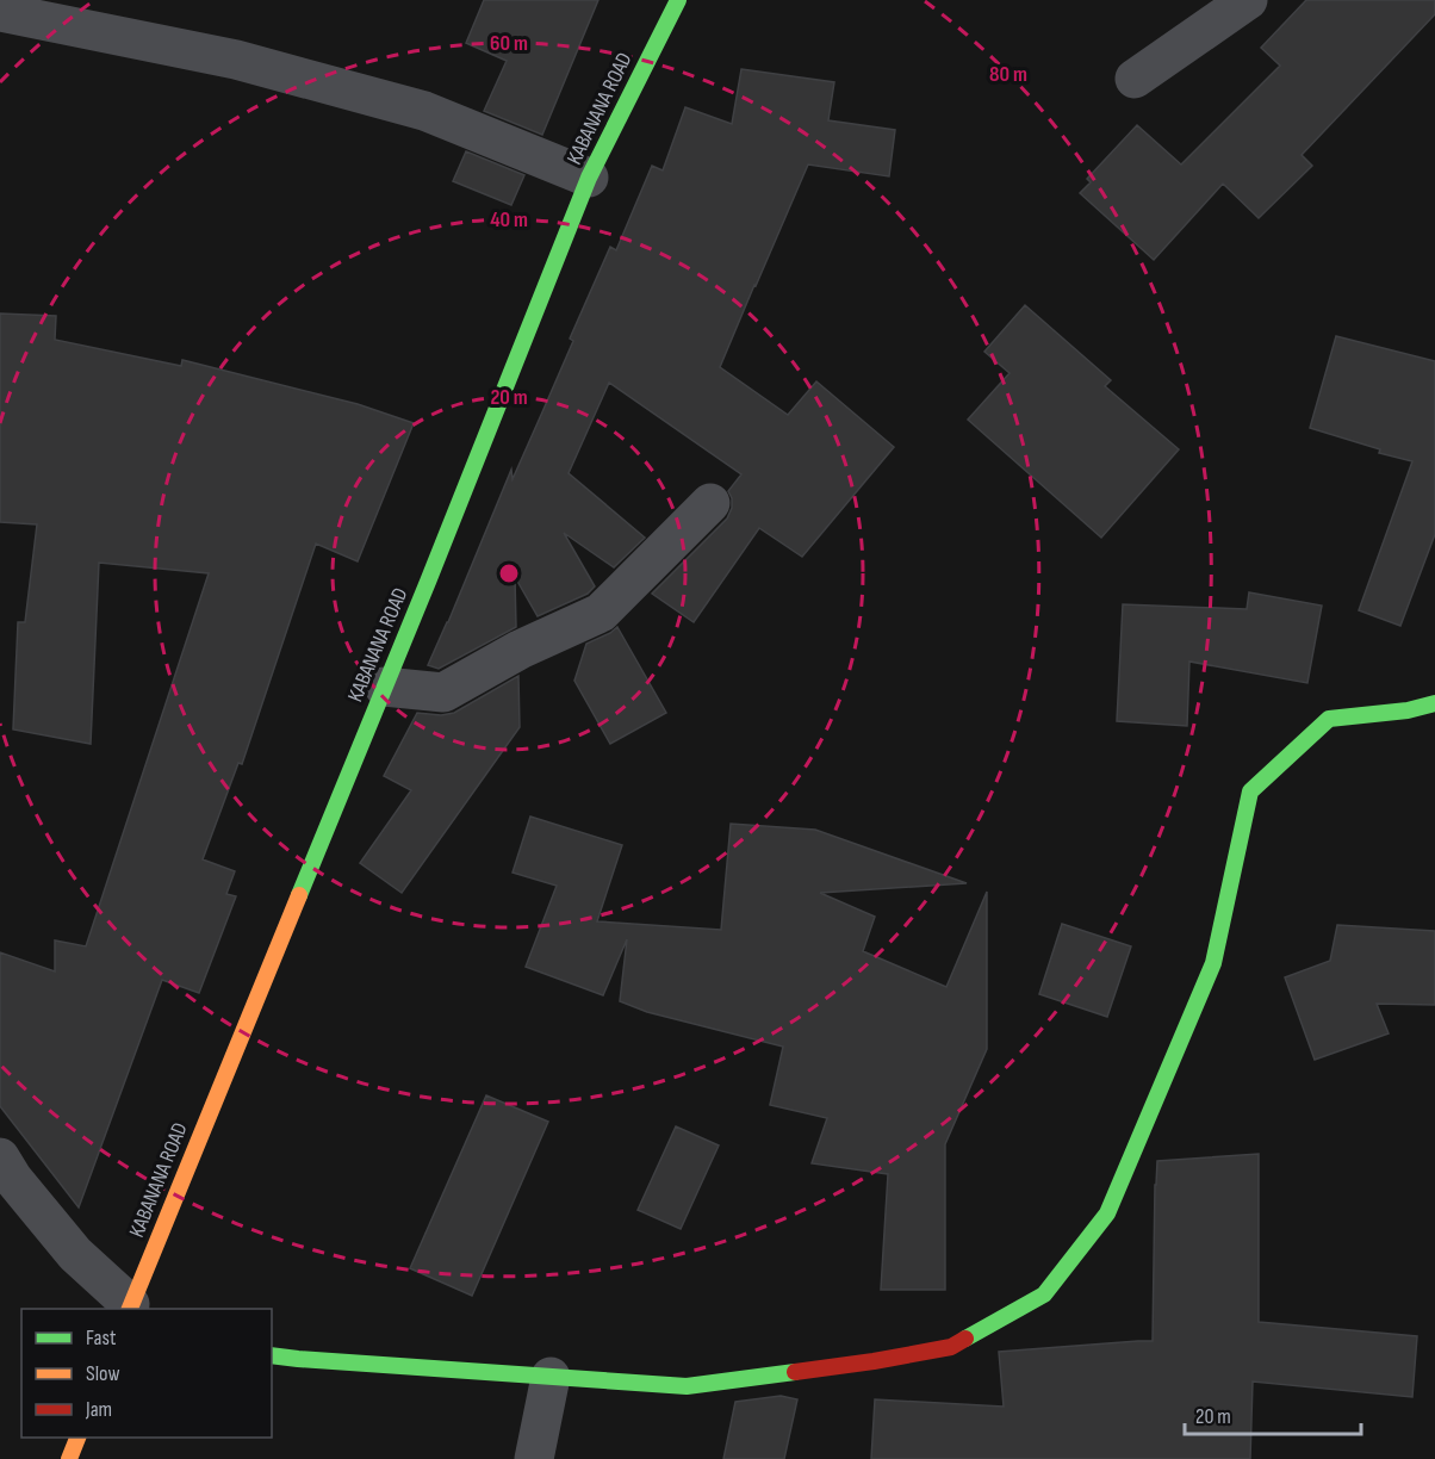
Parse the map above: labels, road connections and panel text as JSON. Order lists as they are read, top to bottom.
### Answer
{
  "streets": {
    "street": ["KABANANA ROAD"]
  },
  "legend": ["Fast", "Slow", "Jam"],
  "scale_bar": "20 m",
  "rings": [
    "60 m",
    "80 m",
    "40 m",
    "20 m"
  ]
}
